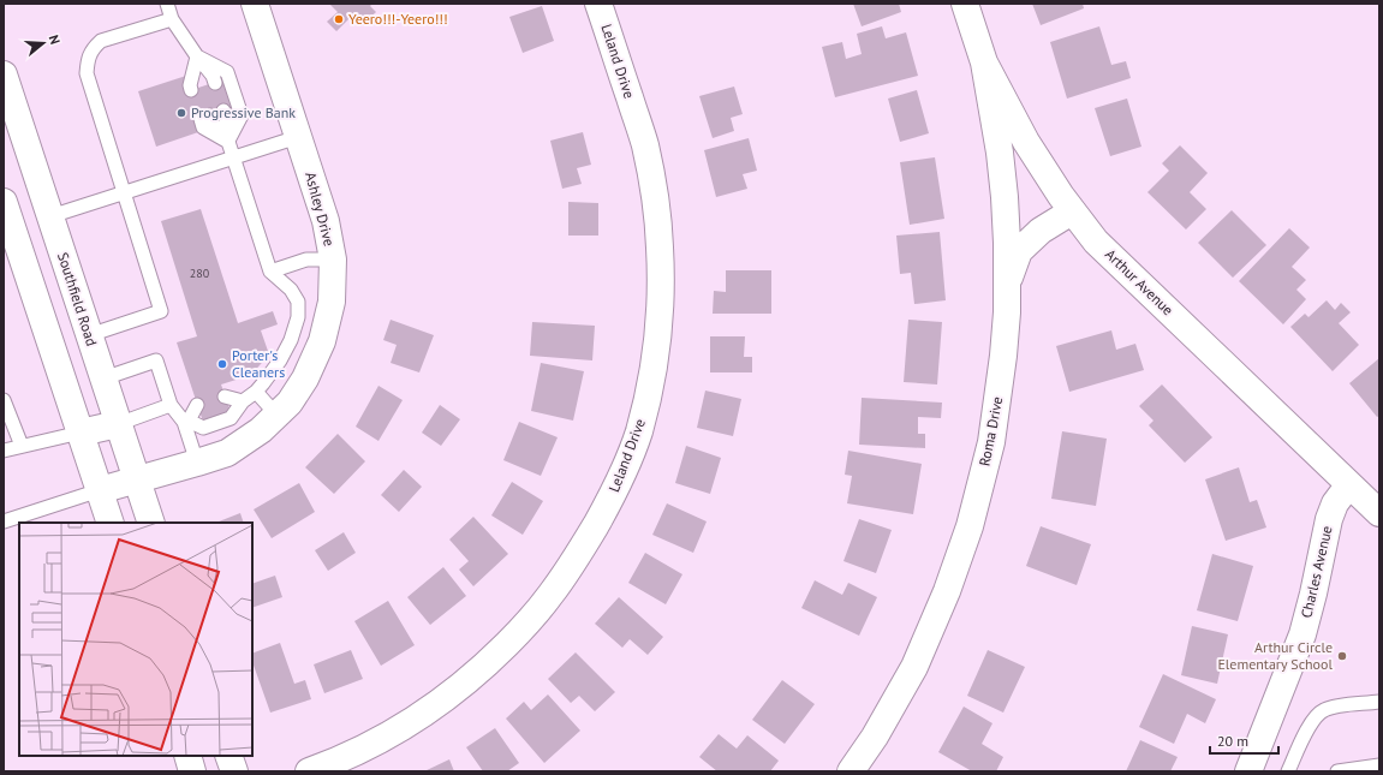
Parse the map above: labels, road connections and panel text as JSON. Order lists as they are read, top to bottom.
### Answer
{
  "streets": {
    "street": [
      "Leland Drive",
      "Ashley Drive",
      "Arthur Avenue",
      "Southfield Road",
      "Roma Drive",
      "Charles Avenue"
    ]
  },
  "crossings": [
    ["Ashley Drive", "Southfield Road"],
    ["Arthur Avenue", "Roma Drive"],
    ["Arthur Avenue", "Charles Avenue"]
  ],
  "places": [
    "Yeero!!!-Yeero!!!",
    "Progressive Bank",
    "Porter's Cleaners",
    "Arthur Circle Elementary School"
  ],
  "house_numbers": ["280"],
  "scale_bar": "20 m",
  "north": "right"
}
